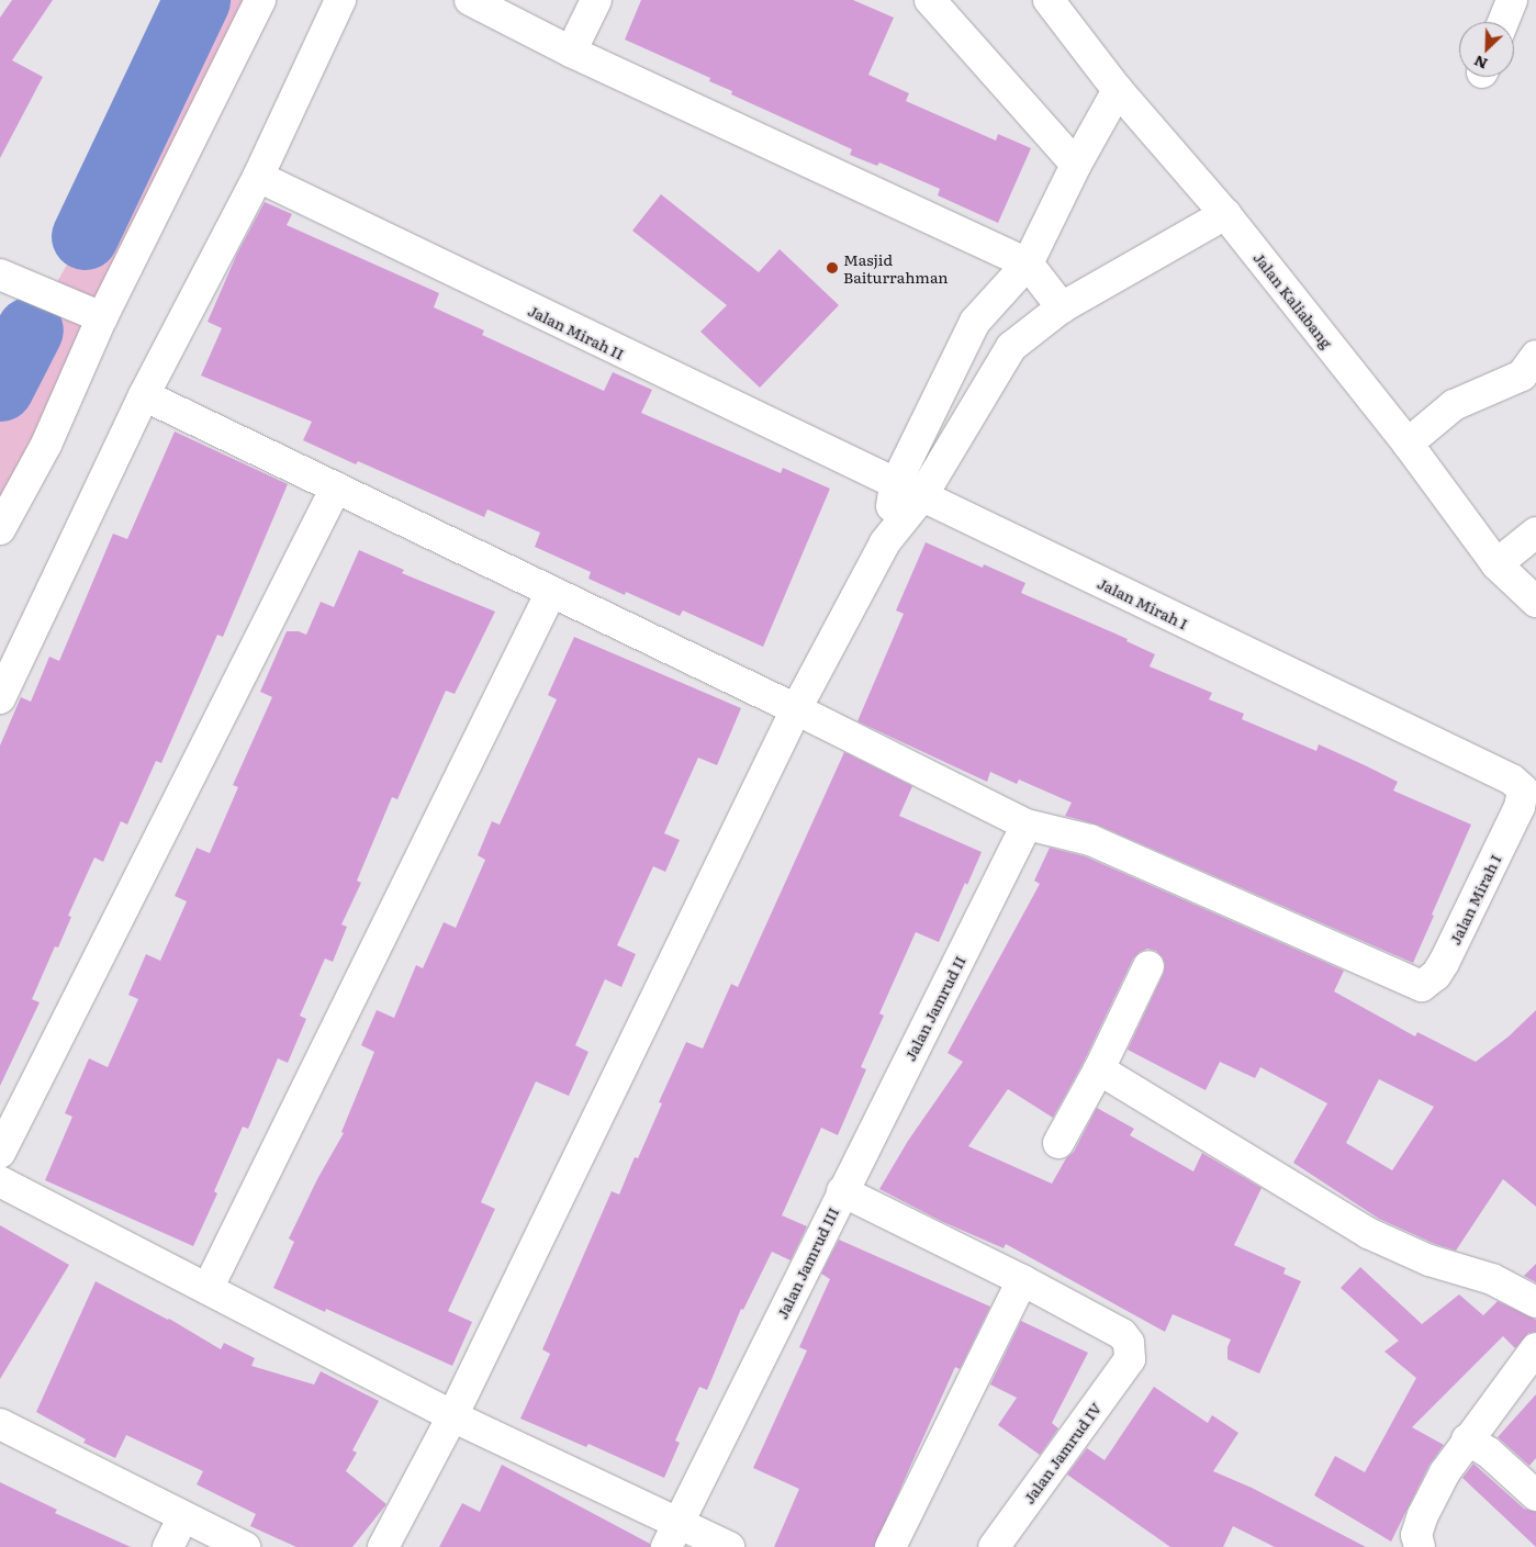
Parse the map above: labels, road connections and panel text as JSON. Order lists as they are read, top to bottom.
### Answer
{
  "streets": {
    "street": [
      "Jalan Kaliabang",
      "Jalan Mirah II",
      "Jalan Mirah I",
      "Jalan Jamrud II",
      "Jalan Jamrud III",
      "Jalan Jamrud IV"
    ]
  },
  "crossings": [
    ["Jalan Mirah II", "Jalan Mirah I"],
    ["Jalan Mirah I", "Jalan Jamrud II"],
    ["Jalan Jamrud II", "Jalan Jamrud III"],
    ["Jalan Jamrud III", "Jalan Jamrud IV"]
  ],
  "places": ["Masjid Baiturrahman"],
  "north": "bottom left"
}
